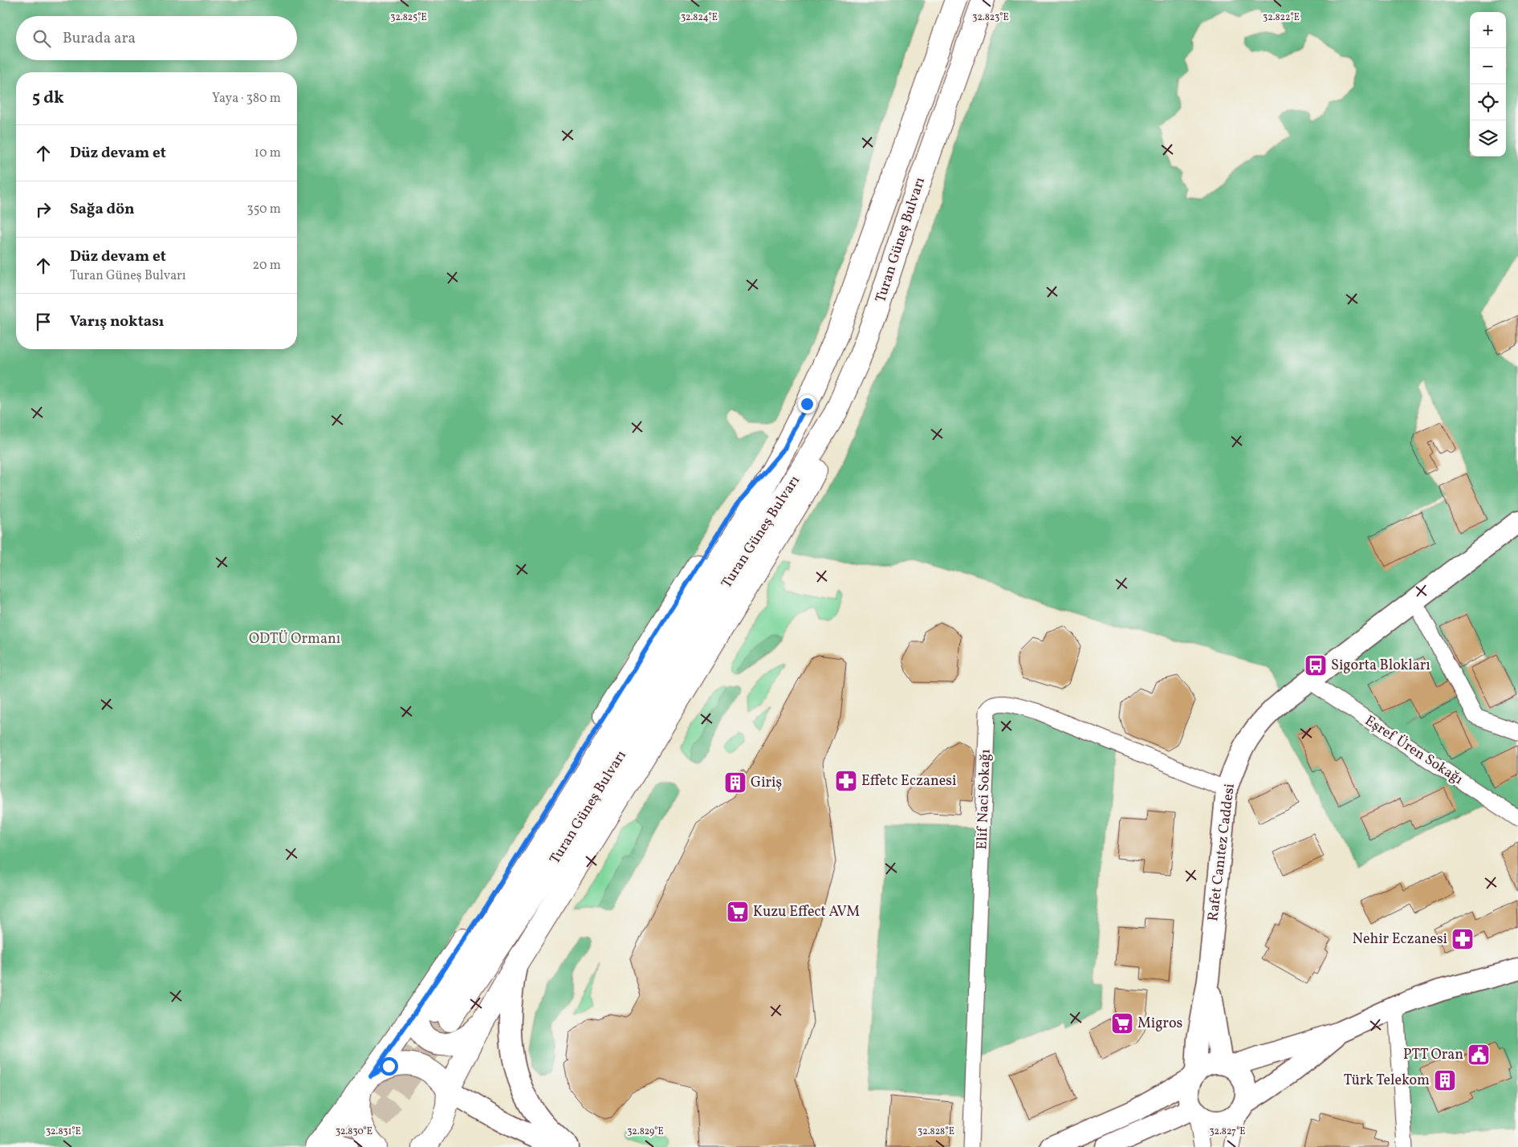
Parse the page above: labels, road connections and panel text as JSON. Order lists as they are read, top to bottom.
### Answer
{
  "streets": {
    "main road": ["Turan Güneş Bulvarı", "Rafet Canıtez Caddesi"],
    "street": ["Eşref Üren Sokağı", "Elif Naci Sokağı"]
  },
  "crossings": [
    ["Eşref Üren Sokağı", "Rafet Canıtez Caddesi"],
    ["Elif Naci Sokağı", "Rafet Canıtez Caddesi"]
  ],
  "parks": ["ODTÜ Ormanı"],
  "places": {
    "bus stop": ["Sigorta Blokları"],
    "pharmacy": ["Effetc Eczanesi", "Nehir Eczanesi"],
    "building": ["Giriş", "Türk Telekom"],
    "supermarket": ["Kuzu Effect AVM", "Migros"],
    "public building": ["PTT Oran"]
  },
  "page": {
    "map_buttons": ["+", "−"],
    "search": "Burada ara",
    "heading": ["5 dk", "Yaya · 380 m"],
    "list": [
      ["Düz devam et", "10 m"],
      ["Sağa dön", "350 m"],
      ["Düz devam et", "Turan Güneş Bulvarı", "20 m"],
      "Varış noktası"
    ]
  },
  "coordinates": [
    "32.823°E",
    "32.825°E",
    "32.824°E",
    "32.822°E",
    "32.831°E",
    "32.830°E",
    "32.829°E",
    "32.828°E",
    "32.827°E"
  ]
}
